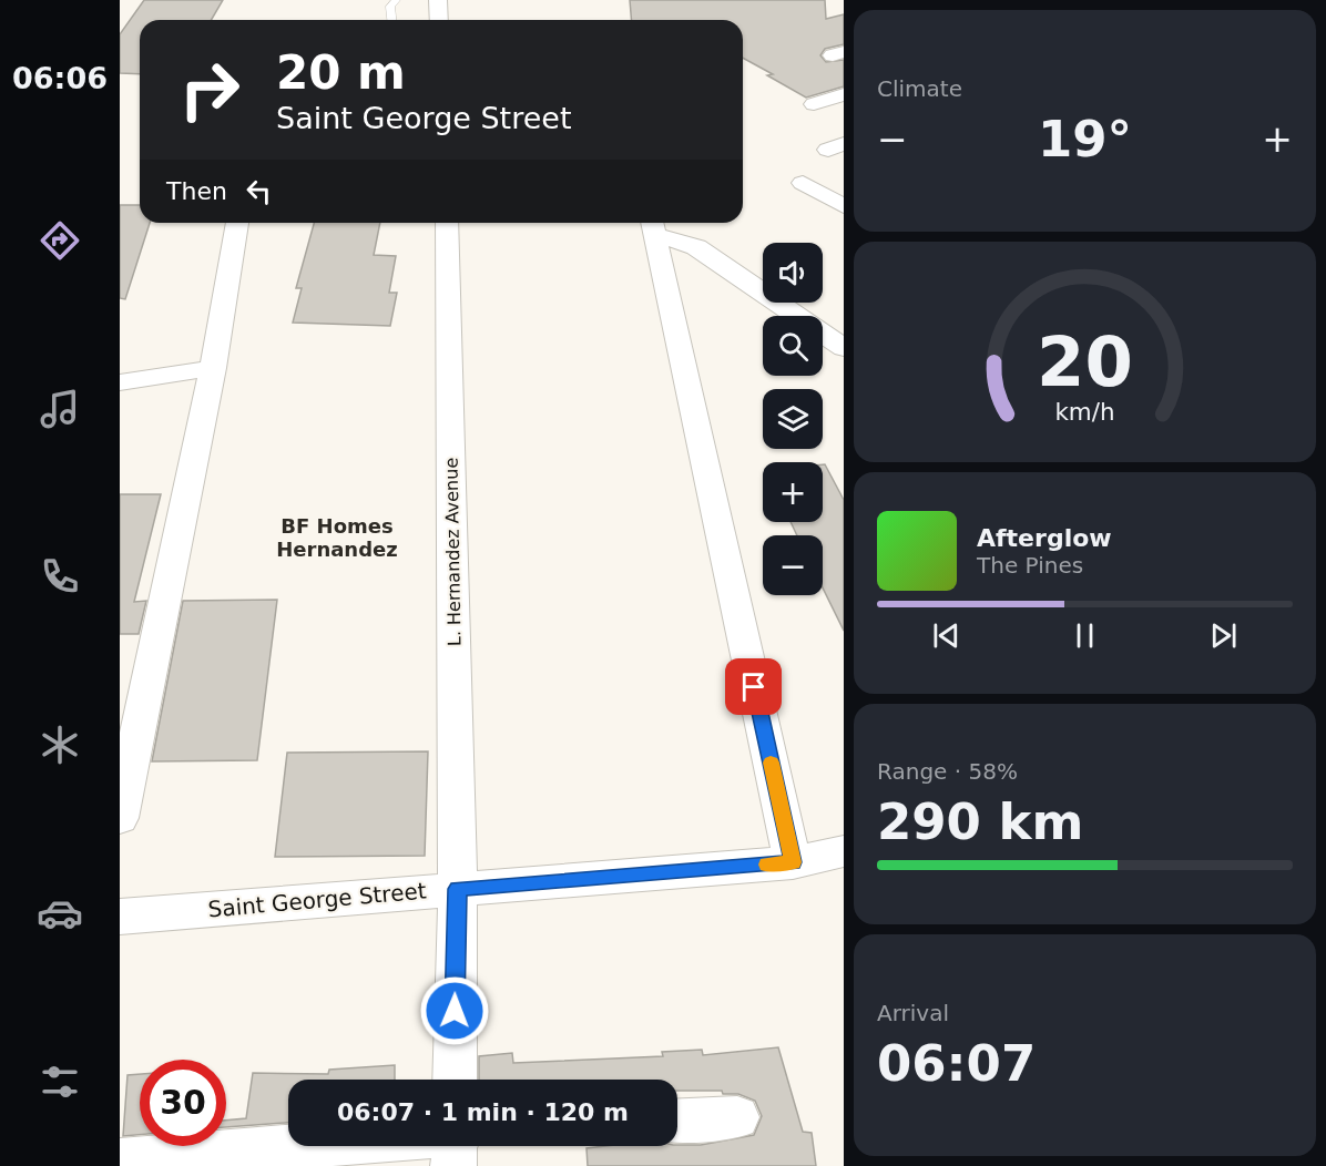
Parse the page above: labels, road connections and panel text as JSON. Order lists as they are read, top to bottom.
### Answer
{
  "streets": {
    "street": ["L. Hernandez Avenue", "Saint George Street"]
  },
  "crossings": [
    ["L. Hernandez Avenue", "Saint George Street"]
  ],
  "districts": ["BF Homes Hernandez"],
  "page": {
    "tabs": "06:06",
    "tile": [
      "Climate",
      ["Range · 58%", "290 km"],
      ["Arrival", "06:07"]
    ],
    "turn": ["20 m", "Saint George Street"],
    "heat": ["−", "19°", "+"],
    "then": "Then",
    "map_buttons": ["+", "−"],
    "song": ["Afterglow", "The Pines"],
    "limit": "30",
    "trip": "06:07 · 1 min · 120 m",
    "gauge": ["20", "km/h"]
  }
}
